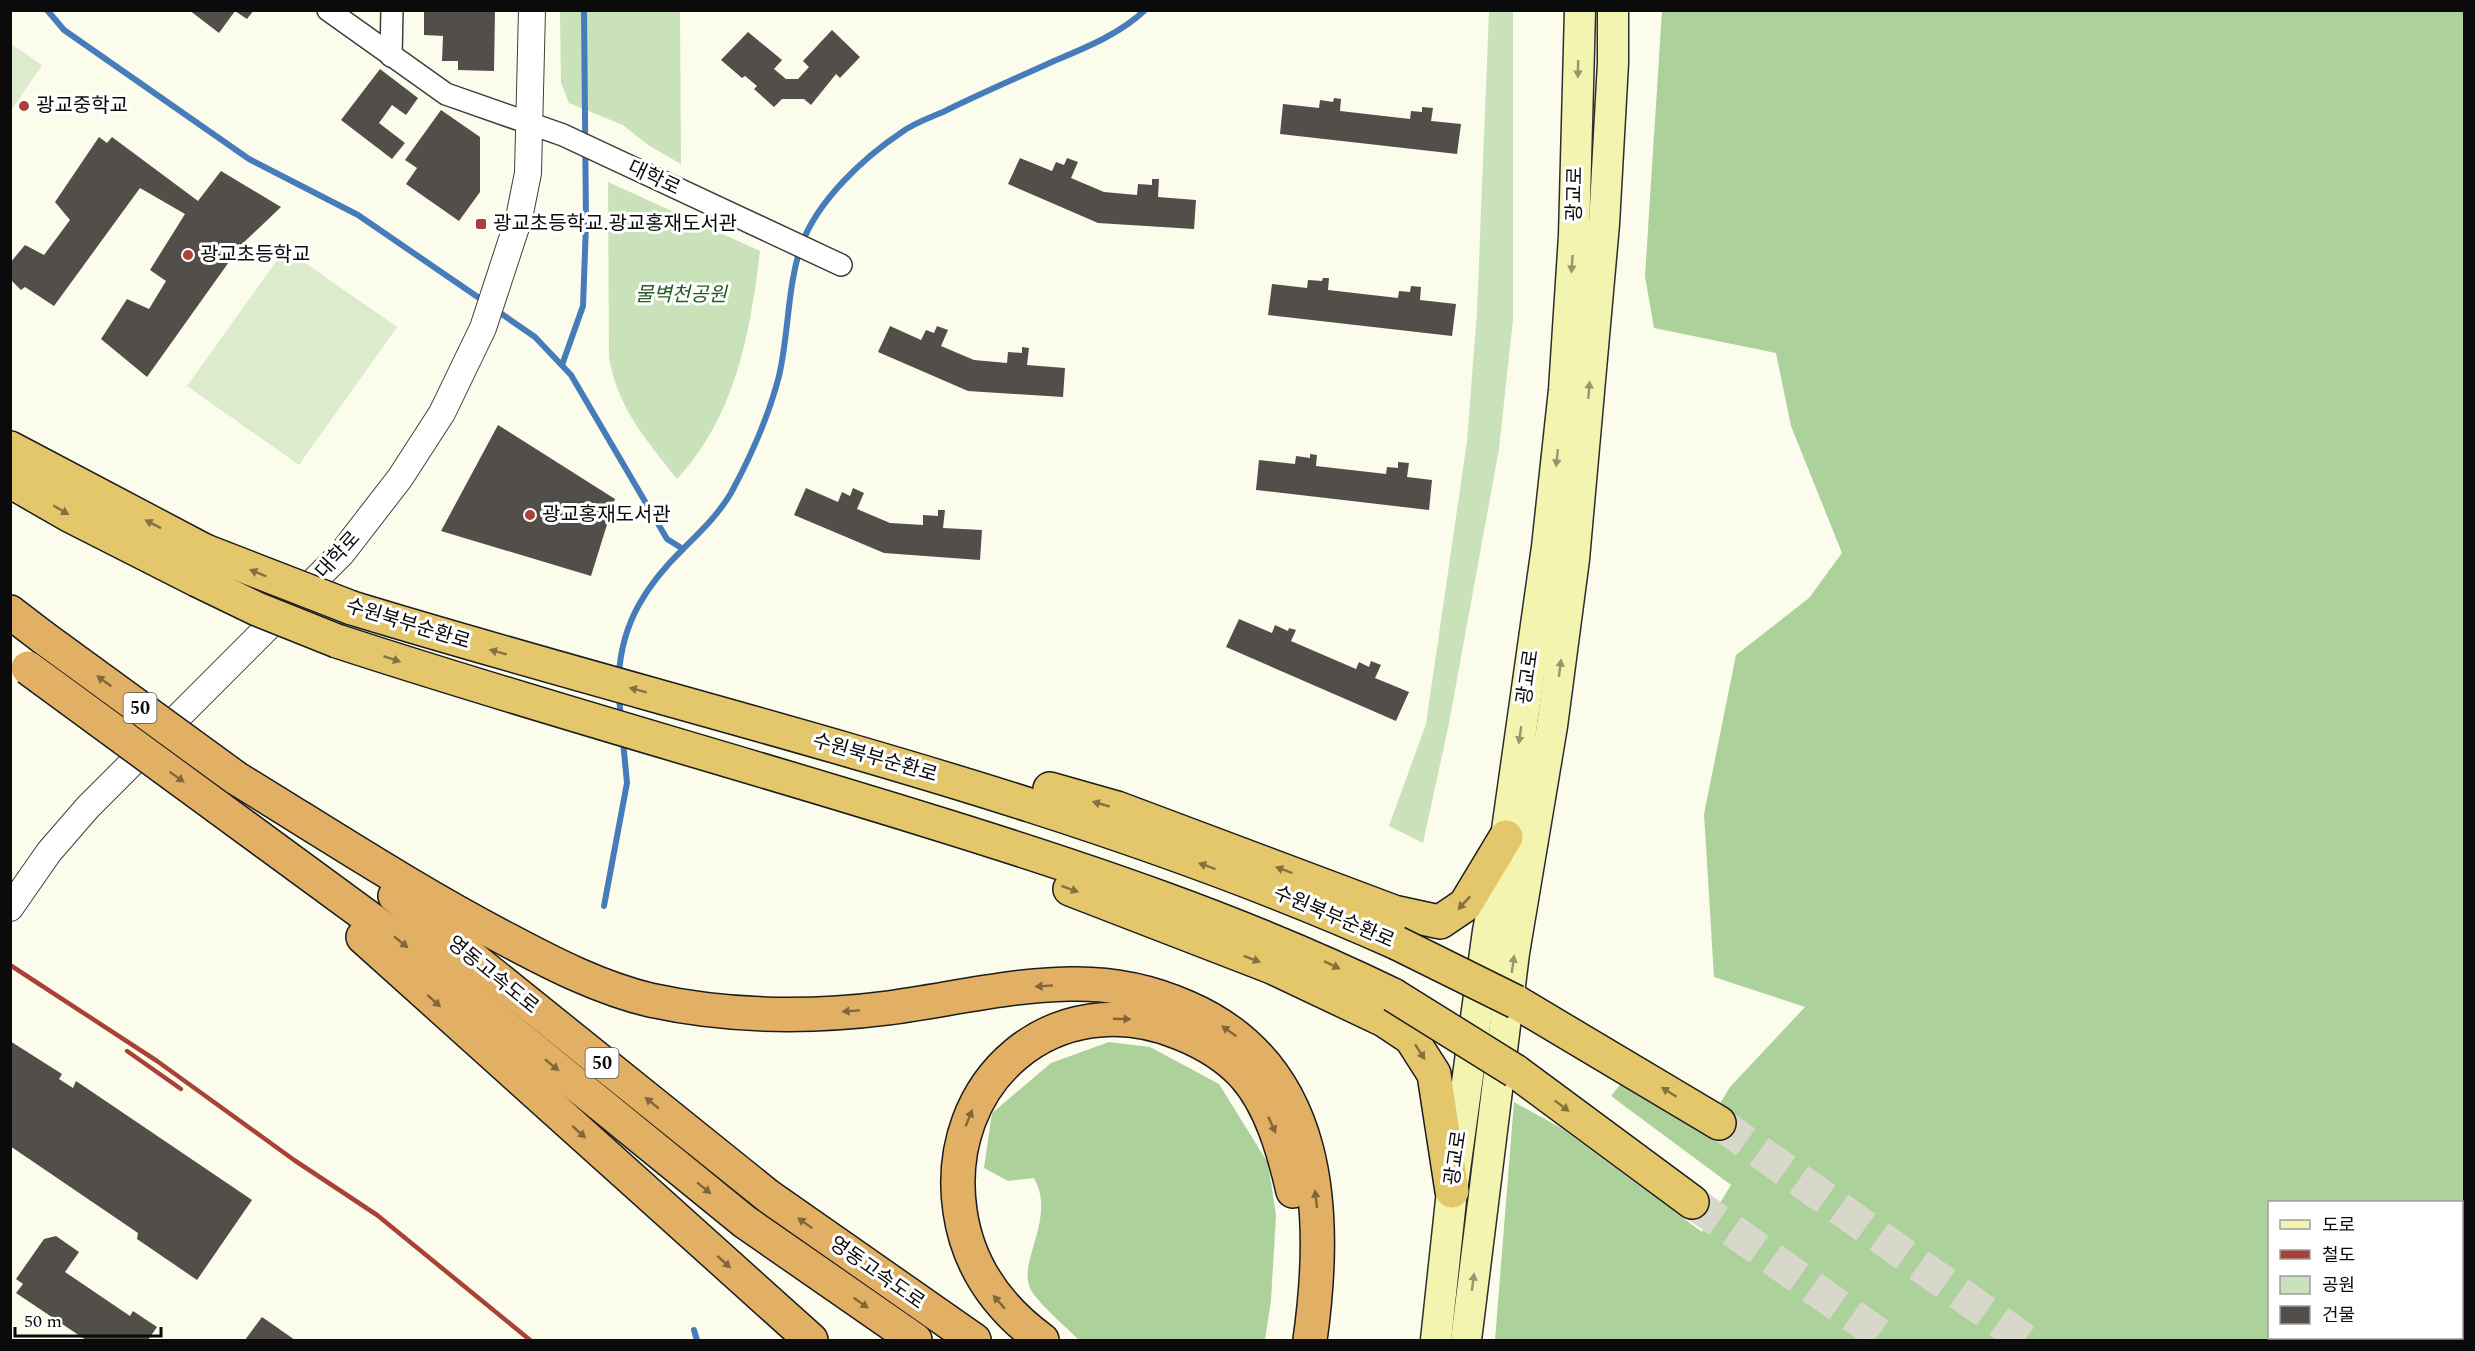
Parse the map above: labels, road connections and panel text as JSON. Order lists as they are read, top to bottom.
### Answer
{
  "streets": {
    "highway": ["수원북부순환로", "50", "영동고속도로"],
    "main road": ["광교로"],
    "street": ["대학로"]
  },
  "parks": ["물벽천공원"],
  "places": {
    "other": ["광교중학교", "광교초등학교", "광교홍재도서관"],
    "transit": ["광교초등학교.광교홍재도서관"]
  },
  "legend": [
    "도로",
    "철도",
    "공원",
    "건물"
  ],
  "scale_bar": "50 m"
}
